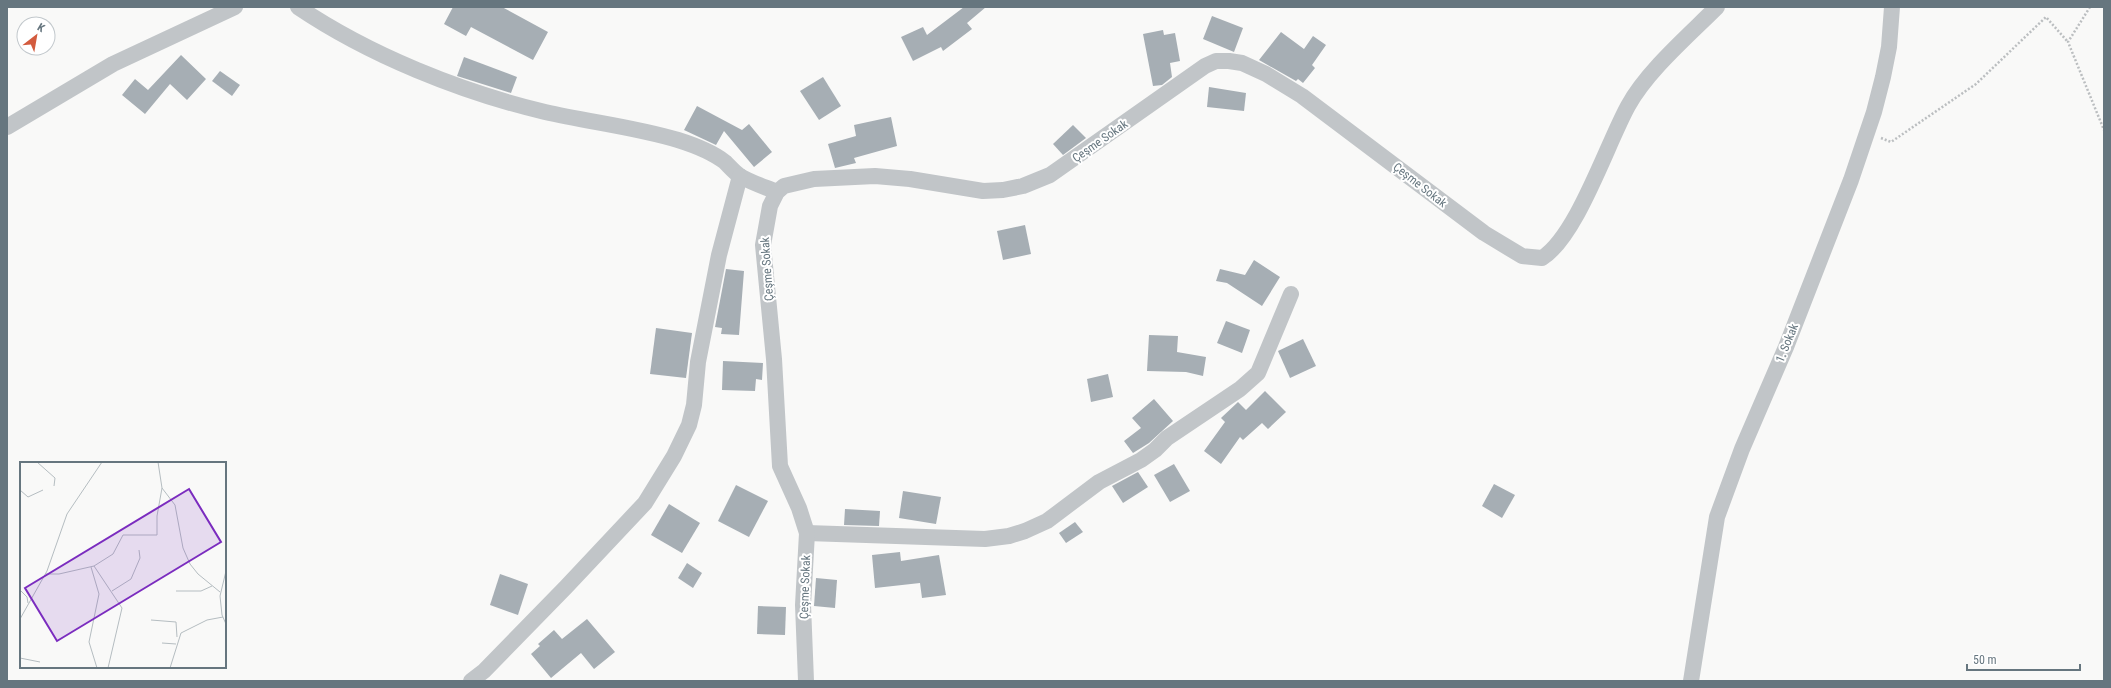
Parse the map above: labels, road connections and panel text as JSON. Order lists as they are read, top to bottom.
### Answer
{
  "streets": {
    "street": ["Çeşme Sokak", "1. Sokak"]
  },
  "scale_bar": "50 m",
  "north": "top right"
}
